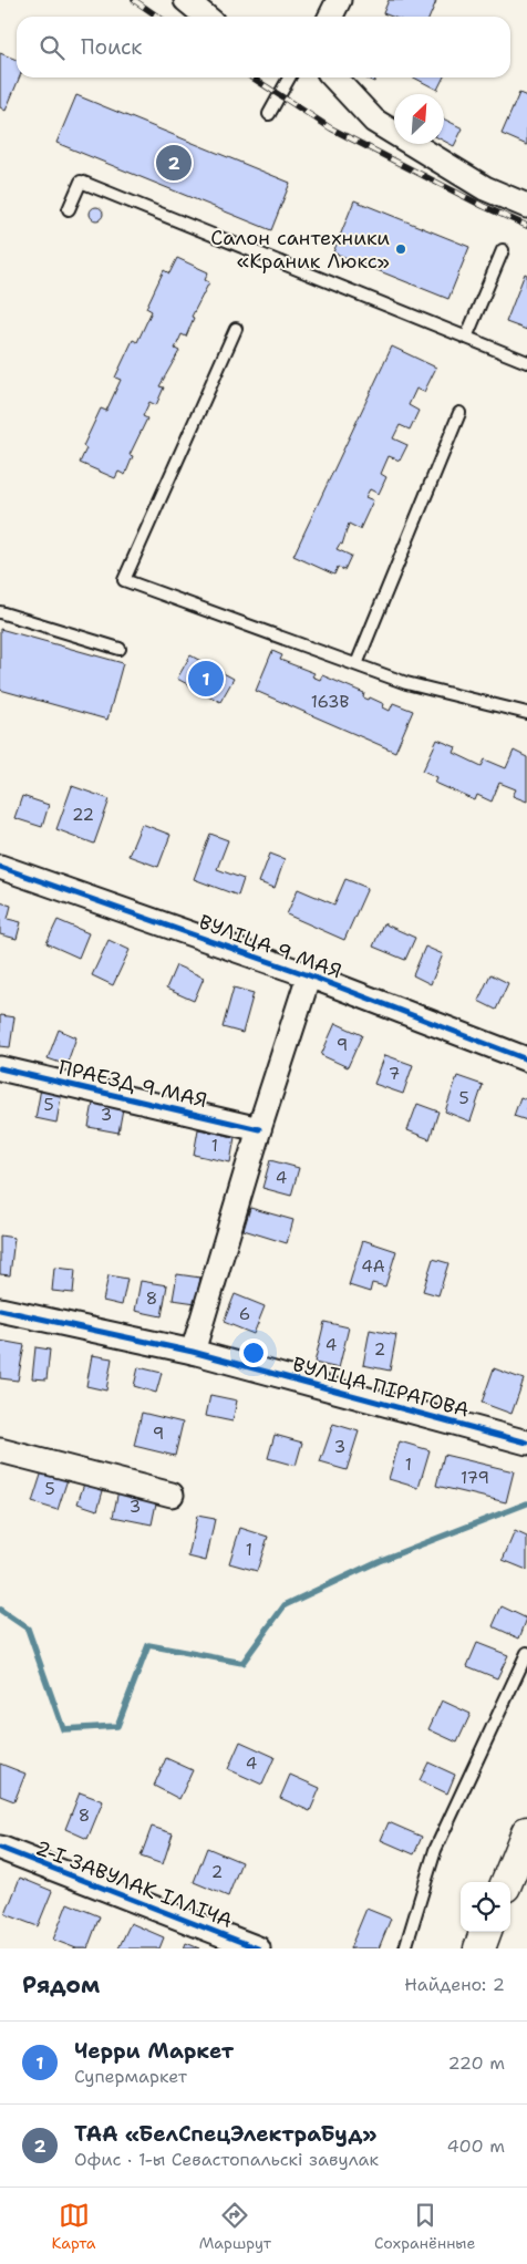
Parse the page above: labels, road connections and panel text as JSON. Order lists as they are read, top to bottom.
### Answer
{
  "streets": {
    "street": [
      "ВУЛІЦА 9 МАЯ",
      "ПРАЕЗД 9 МАЯ",
      "ВУЛІЦА ПІРАГОВА",
      "2-І ЗАВУЛАК ІЛЛІЧА"
    ]
  },
  "places": ["Салон сантехники «Краник Люкс»"],
  "house_numbers": [
    "163В",
    "22",
    "9",
    "7",
    "5",
    "5",
    "3",
    "1",
    "4",
    "4А",
    "8",
    "6",
    "4",
    "2",
    "9",
    "3",
    "1",
    "179",
    "5",
    "3",
    "1",
    "4",
    "8",
    "2"
  ],
  "north": "top right",
  "page": {
    "search": "Поиск",
    "pins": ["2", "1"],
    "heading": ["Рядом", "Найдено: 2"],
    "list": [
      {
        "mark": "1",
        "name": "Черри Маркет",
        "note": "Супермаркет",
        "value": "220 m"
      },
      {
        "mark": "2",
        "name": "ТАА «БелСпецЭлектраБуд»",
        "note": "Офис · 1-ы Севастопальскі завулак",
        "value": "400 m"
      }
    ],
    "nav": ["Карта", "Маршрут", "Сохранённые"]
  }
}
